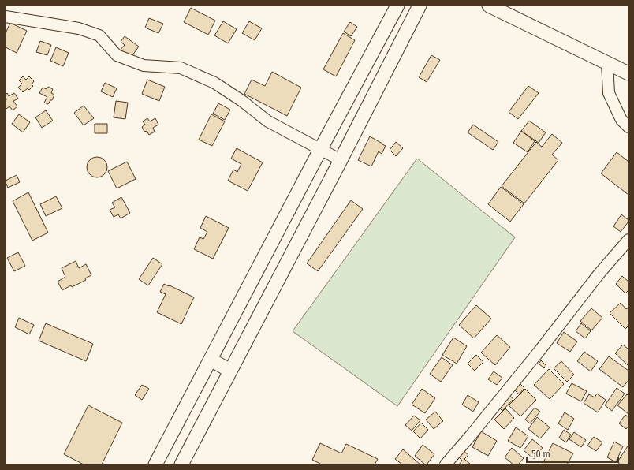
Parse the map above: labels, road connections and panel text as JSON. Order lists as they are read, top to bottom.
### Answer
{
  "scale_bar": "50 m"
}
